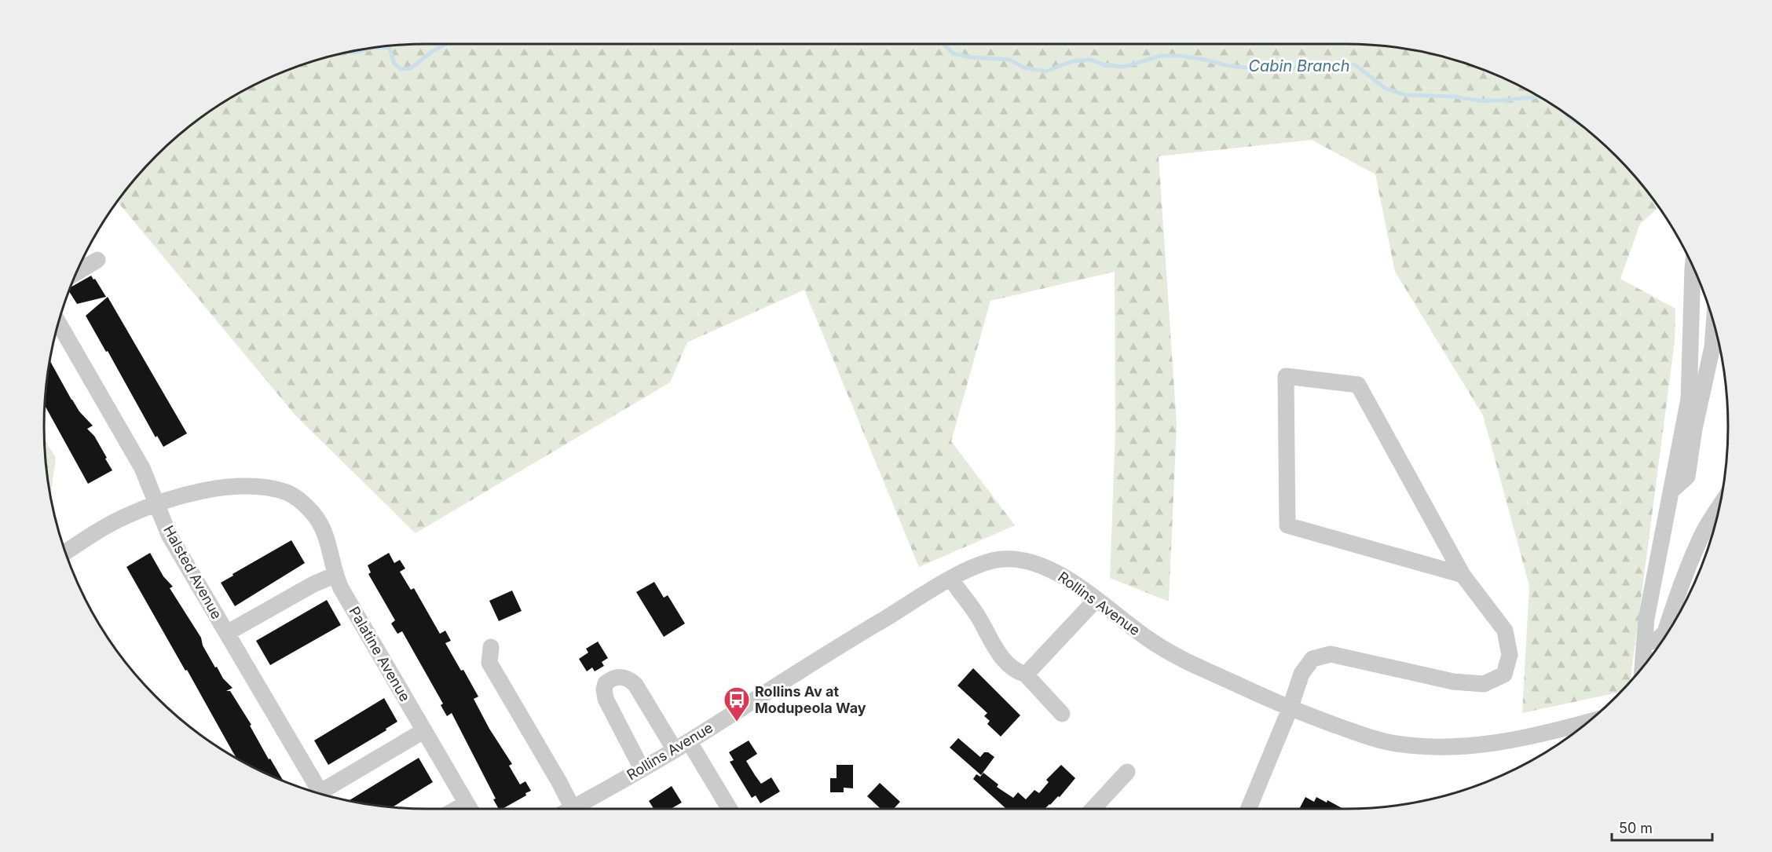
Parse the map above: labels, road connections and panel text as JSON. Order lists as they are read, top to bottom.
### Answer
{
  "streets": {
    "street": ["Halsted Avenue", "Rollins Avenue", "Palatine Avenue"]
  },
  "crossings": [
    ["Halsted Avenue", "Palatine Avenue"]
  ],
  "water": ["Cabin Branch"],
  "places": {
    "bus stop": ["Rollins Av at Modupeola Way"]
  },
  "scale_bar": "50 m"
}
